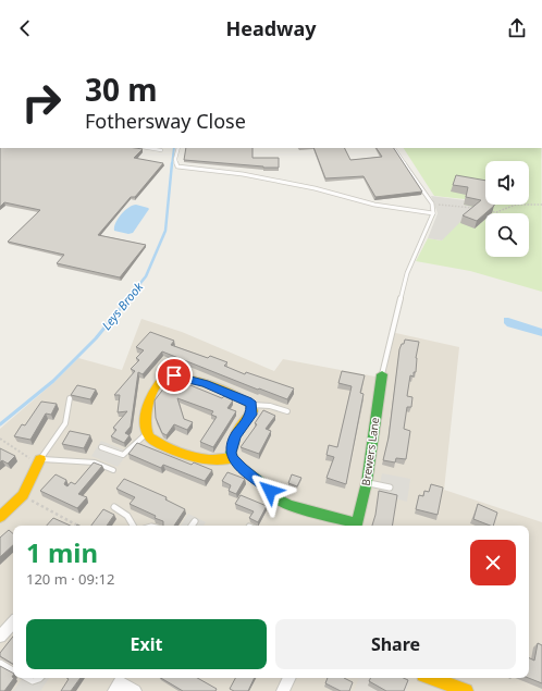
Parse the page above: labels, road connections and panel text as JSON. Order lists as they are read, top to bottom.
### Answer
{
  "streets": {
    "street": ["Brewers Lane"]
  },
  "water": ["Leys Brook"],
  "page": {
    "header": "Headway",
    "turn": ["30 m", "Fothersway Close"],
    "heading": ["1 min", "120 m · 09:12"],
    "buttons": ["Exit", "Share"]
  }
}
